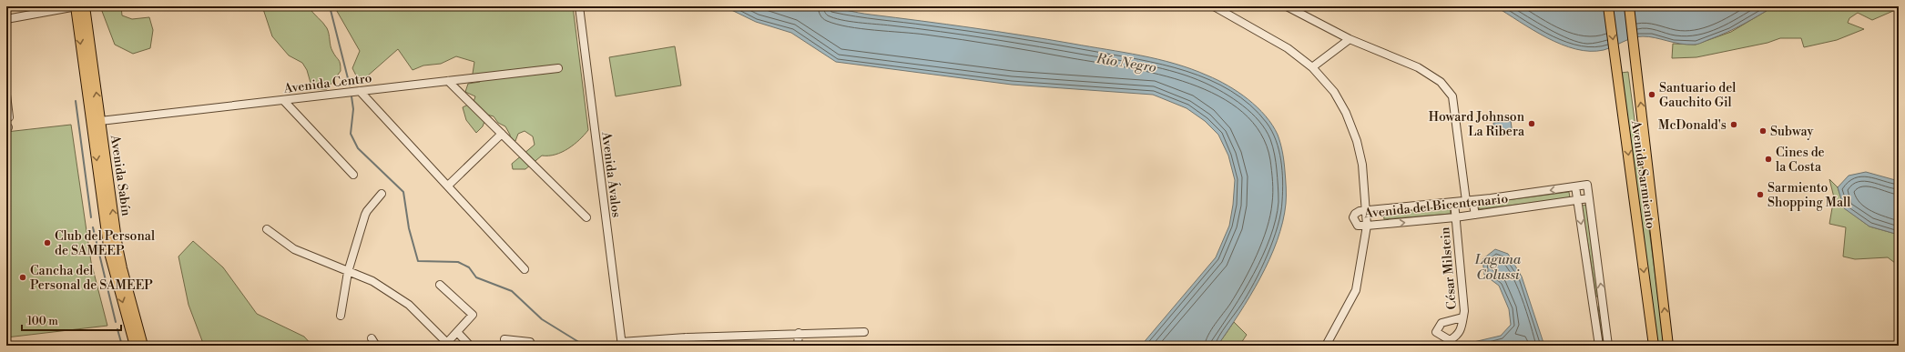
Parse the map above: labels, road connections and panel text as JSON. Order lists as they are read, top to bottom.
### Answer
{
  "streets": {
    "main road": ["Avenida Sarmiento", "Avenida Sabín"],
    "street": [
      "Avenida Centro",
      "Avenida Ávalos",
      "Avenida del Bicentenario",
      "César Milstein"
    ]
  },
  "crossings": [
    ["Avenida Centro", "Avenida Sabín"],
    ["Avenida del Bicentenario", "César Milstein"]
  ],
  "water": ["Río Negro", "Laguna Colussi"],
  "places": [
    "Santuario del Gauchito Gil",
    "Howard Johnson La Ribera",
    "McDonald's",
    "Subway",
    "Cines de la Costa",
    "Sarmiento Shopping Mall",
    "Club del Personal de SAMEEP",
    "Cancha del Personal de SAMEEP"
  ],
  "scale_bar": "100 m"
}
